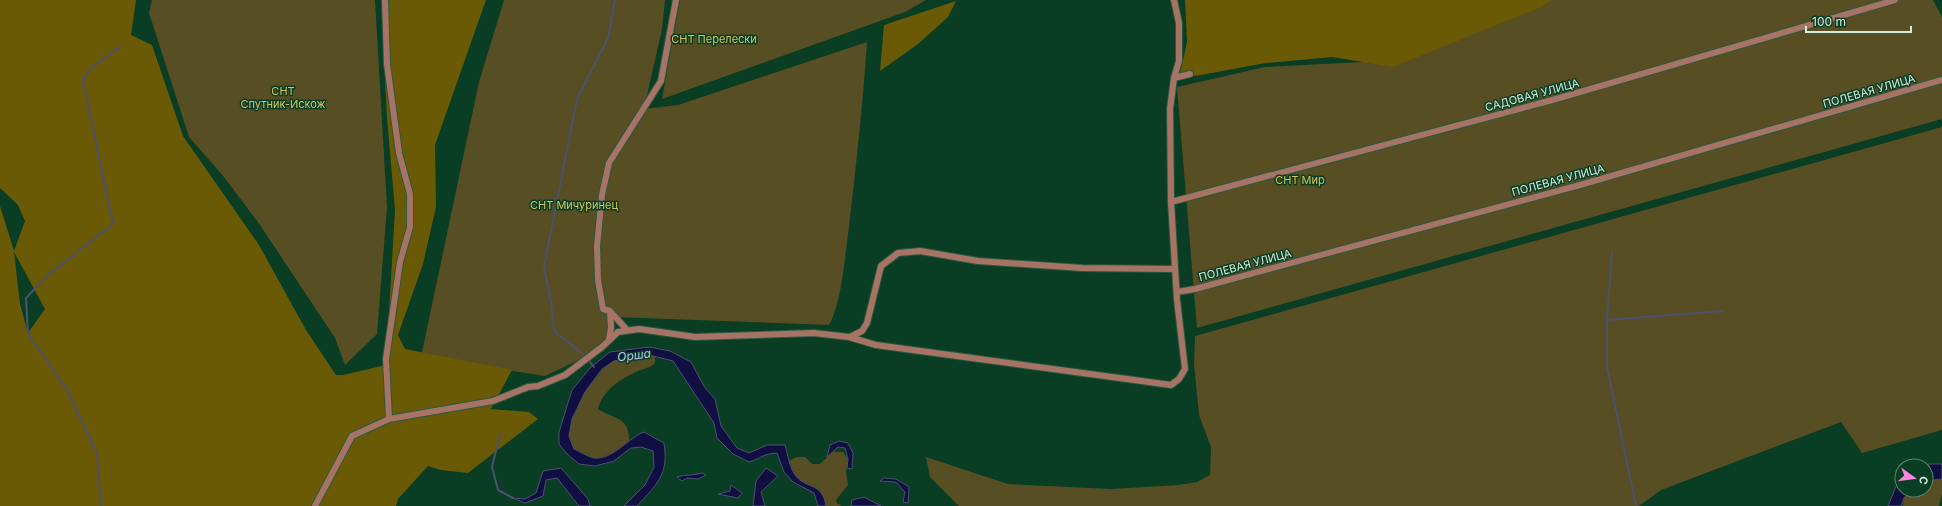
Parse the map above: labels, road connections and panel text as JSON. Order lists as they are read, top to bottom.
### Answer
{
  "streets": {
    "street": ["ПОЛЕВАЯ УЛИЦА", "САДОВАЯ УЛИЦА"]
  },
  "water": ["Орша"],
  "parks": [
    "СНТ Перелески",
    "СНТ Спутник-Искож",
    "СНТ Мир",
    "СНТ Мичуринец"
  ],
  "scale_bar": "100 m",
  "north": "right"
}
